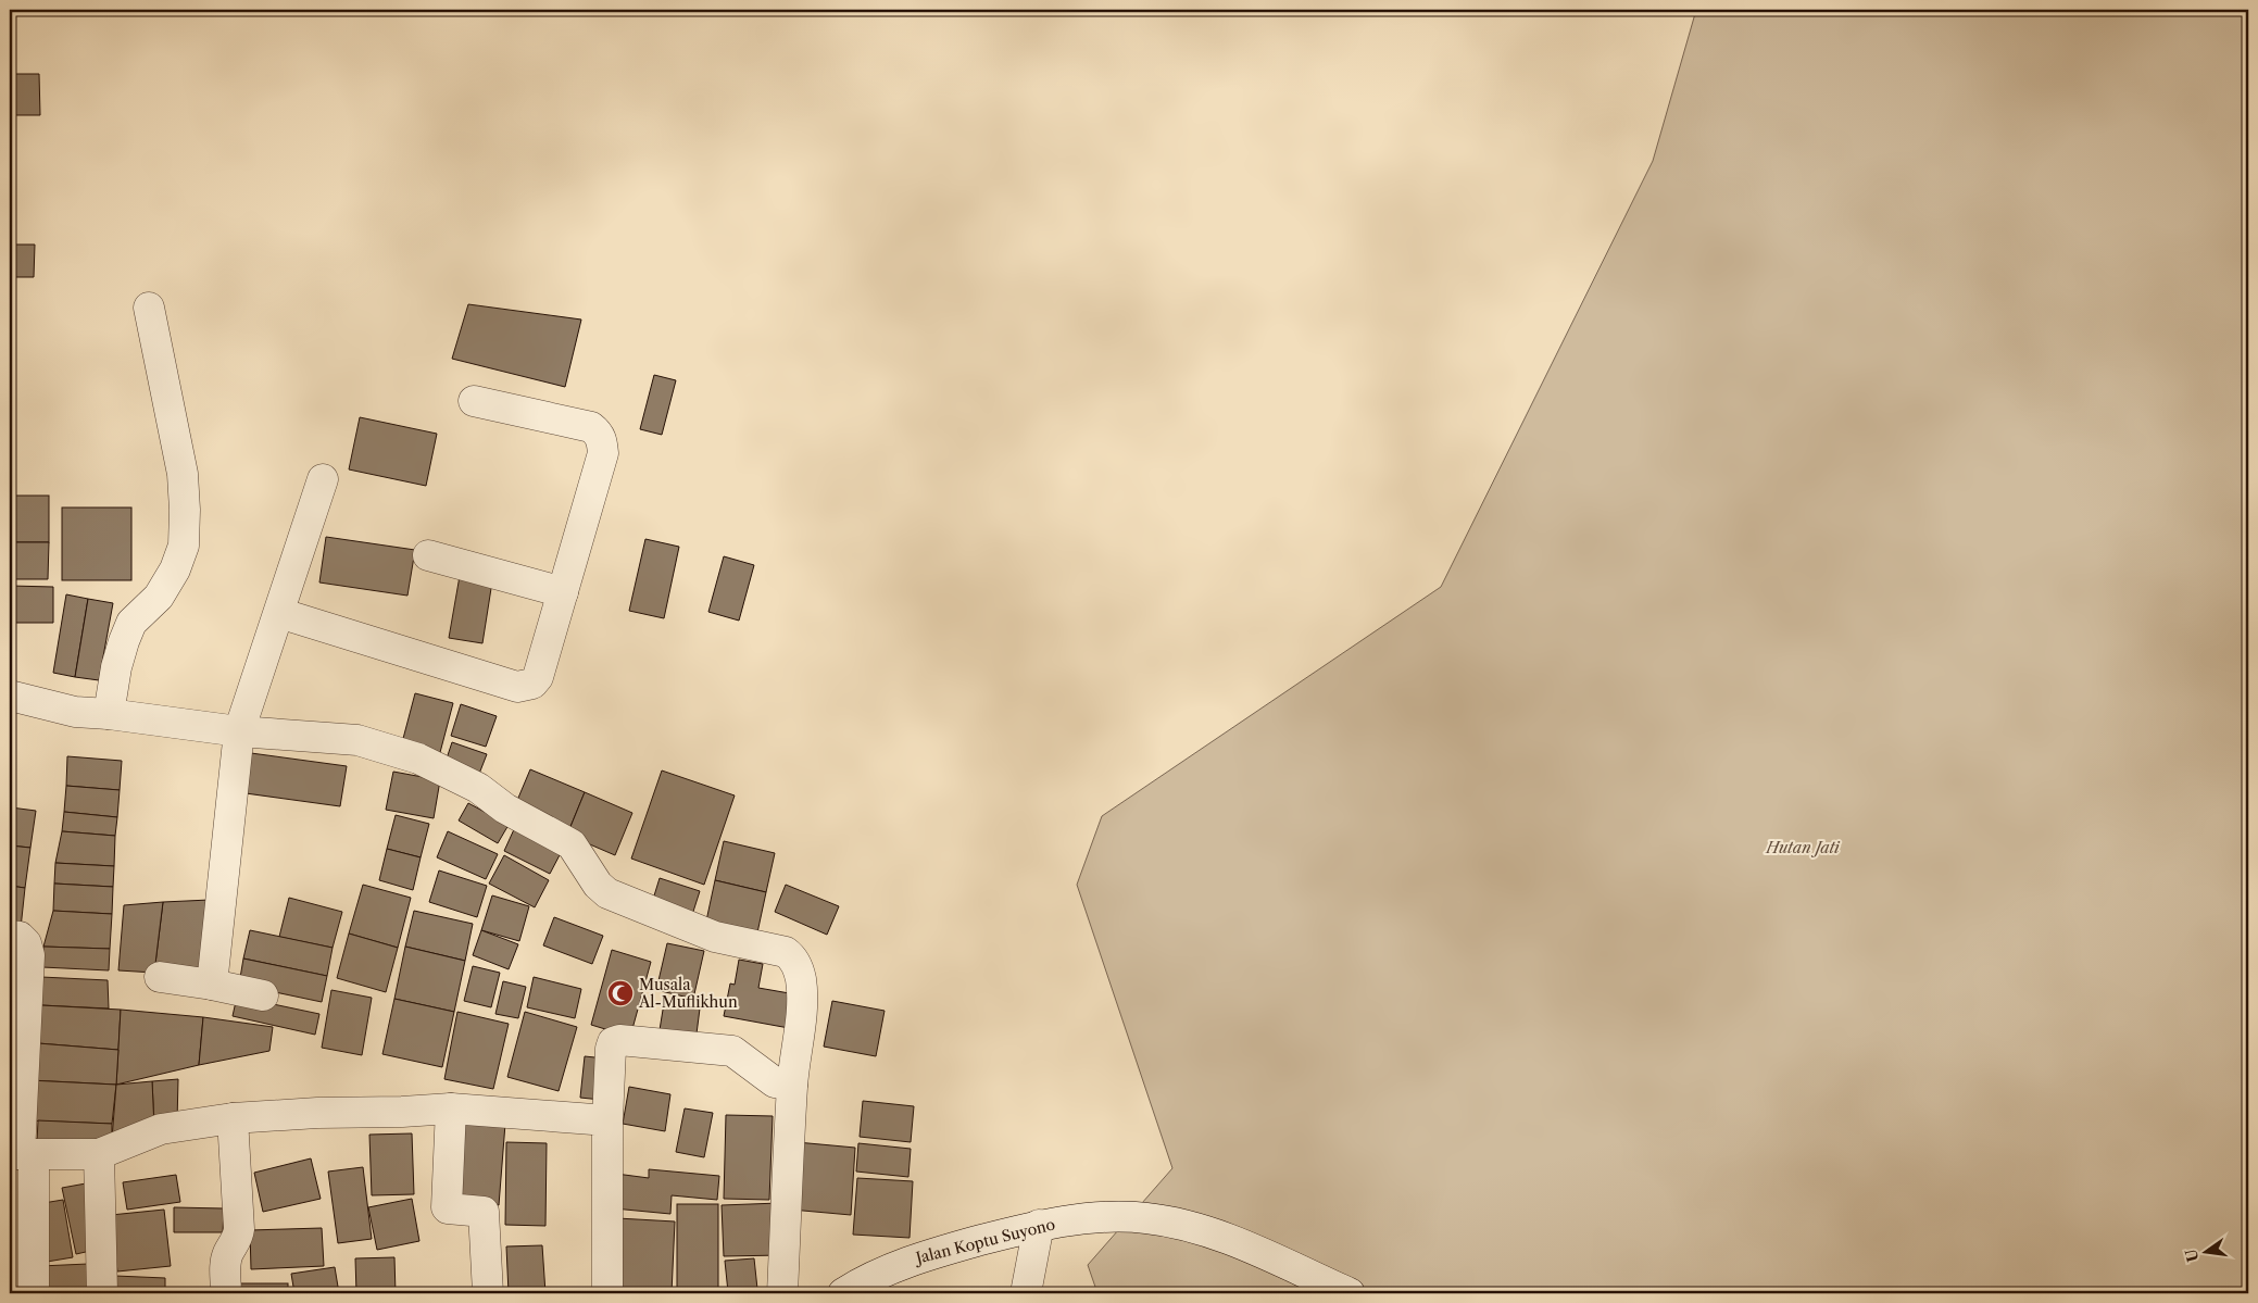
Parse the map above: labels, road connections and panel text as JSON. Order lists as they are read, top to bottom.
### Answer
{
  "streets": {
    "street": ["Jalan Koptu Suyono"]
  },
  "parks": ["Hutan Jati"],
  "places": {
    "mosque": ["Musala Al-Muflikhun"]
  },
  "north": "left"
}
